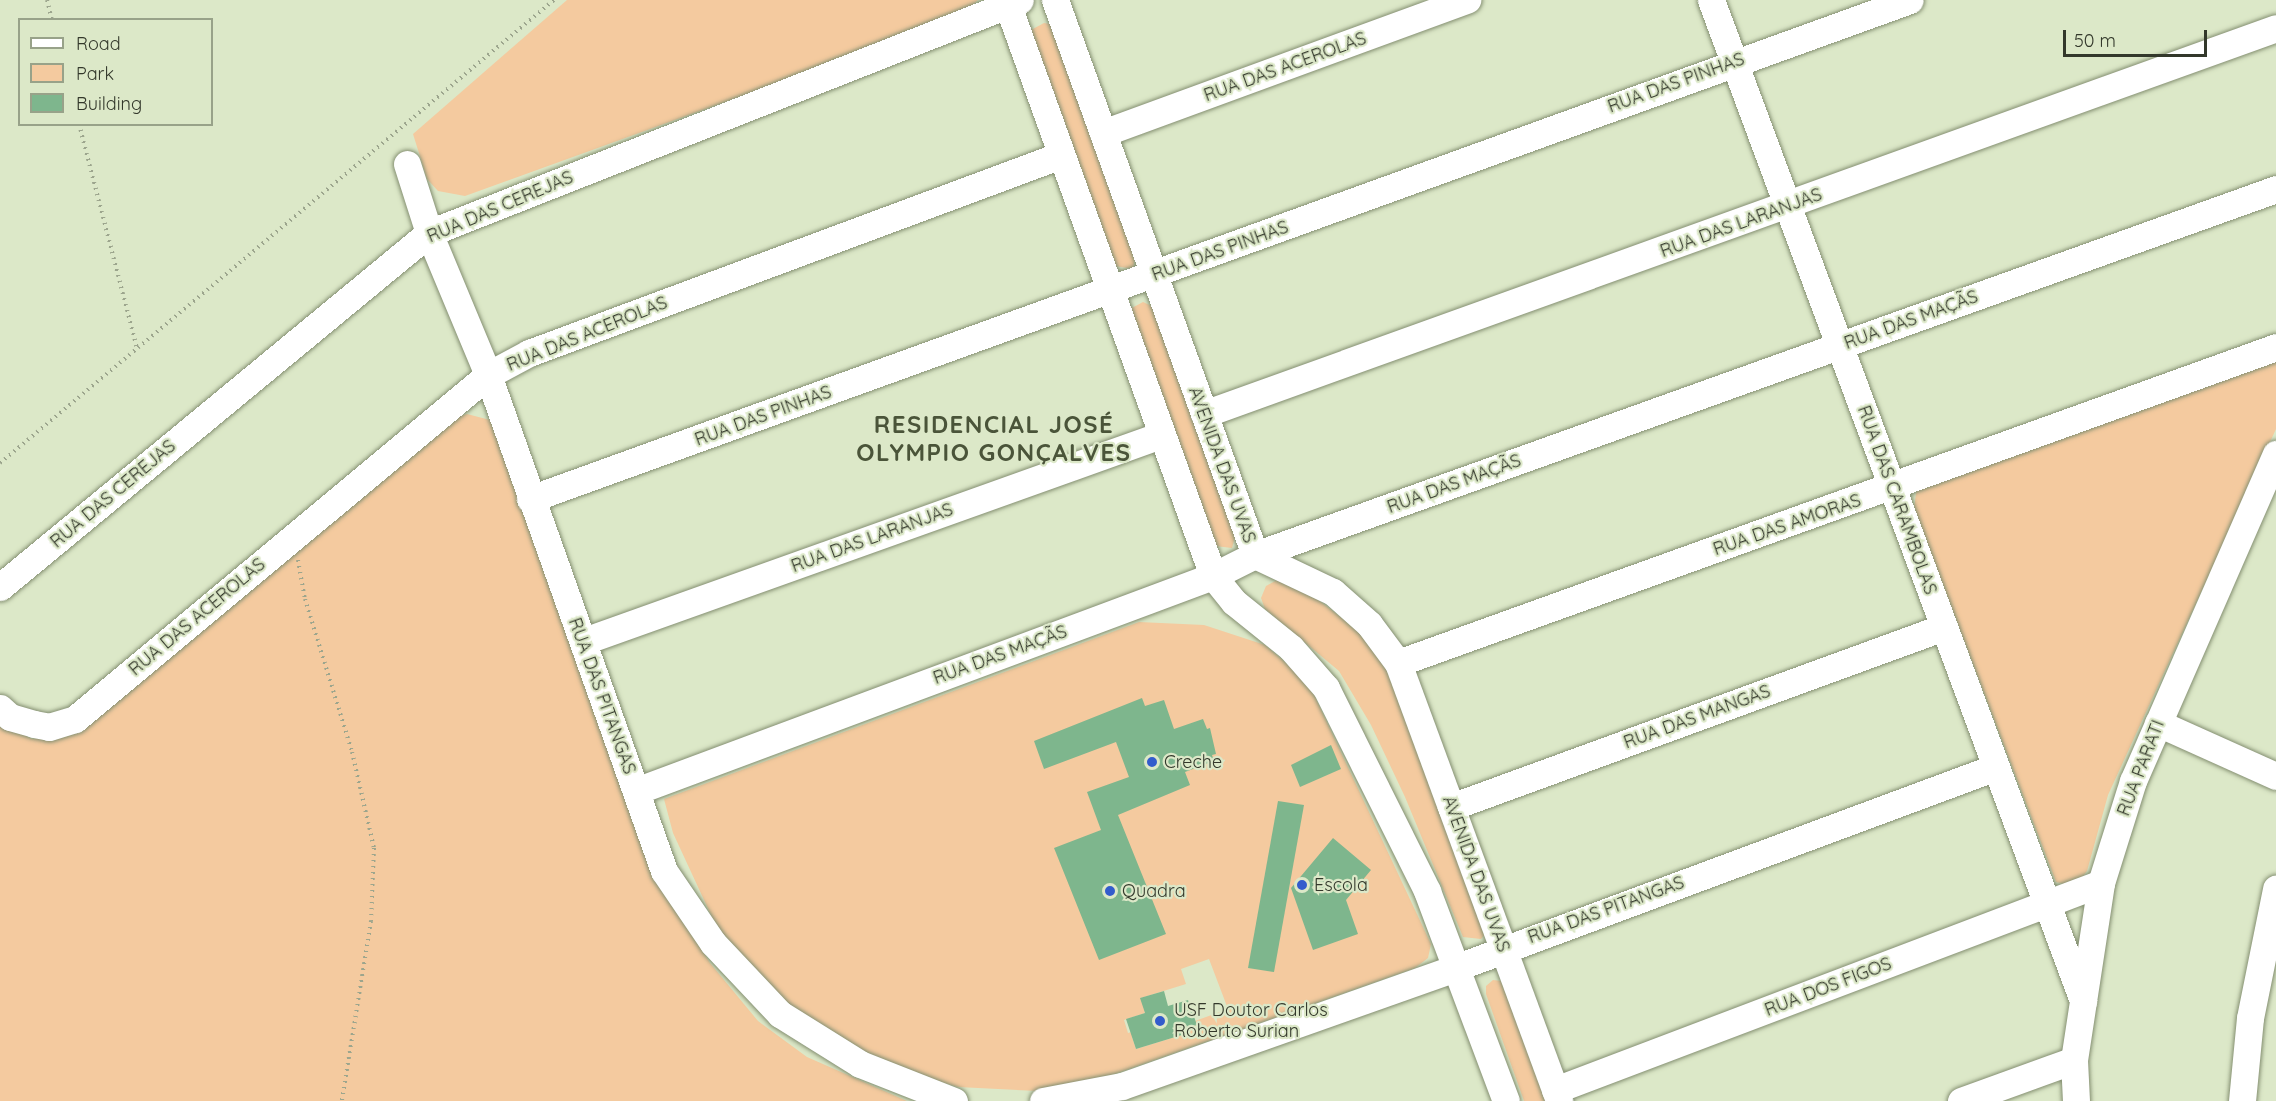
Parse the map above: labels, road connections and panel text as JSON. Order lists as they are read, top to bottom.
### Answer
{
  "streets": {
    "street": [
      "RUA DAS ACEROLAS",
      "RUA DAS PINHAS",
      "RUA DAS CEREJAS",
      "RUA DAS LARANJAS",
      "RUA DAS MAÇÃS",
      "AVENIDA DAS UVAS",
      "RUA DAS CARAMBOLAS",
      "RUA DAS AMORAS",
      "RUA DAS PITANGAS",
      "RUA DAS MANGAS",
      "RUA PARATI",
      "RUA DOS FIGOS"
    ]
  },
  "crossings": [
    ["RUA DAS ACEROLAS", "AVENIDA DAS UVAS"],
    ["RUA DAS ACEROLAS", "RUA DAS PITANGAS"],
    ["RUA DAS PINHAS", "AVENIDA DAS UVAS"],
    ["RUA DAS PINHAS", "RUA DAS CARAMBOLAS"],
    ["RUA DAS PINHAS", "RUA DAS PITANGAS"],
    ["RUA DAS CEREJAS", "RUA DAS PITANGAS"],
    ["RUA DAS LARANJAS", "AVENIDA DAS UVAS"],
    ["RUA DAS LARANJAS", "RUA DAS CARAMBOLAS"],
    ["RUA DAS LARANJAS", "RUA DAS PITANGAS"],
    ["RUA DAS MAÇÃS", "AVENIDA DAS UVAS"],
    ["RUA DAS MAÇÃS", "RUA DAS CARAMBOLAS"],
    ["RUA DAS MAÇÃS", "RUA DAS PITANGAS"],
    ["AVENIDA DAS UVAS", "RUA DAS AMORAS"],
    ["AVENIDA DAS UVAS", "RUA DAS PITANGAS"],
    ["AVENIDA DAS UVAS", "RUA DAS MANGAS"],
    ["AVENIDA DAS UVAS", "RUA DOS FIGOS"],
    ["RUA DAS CARAMBOLAS", "RUA DAS AMORAS"],
    ["RUA DAS CARAMBOLAS", "RUA DAS PITANGAS"],
    ["RUA DAS CARAMBOLAS", "RUA DAS MANGAS"],
    ["RUA DAS CARAMBOLAS", "RUA PARATI"],
    ["RUA DAS CARAMBOLAS", "RUA DOS FIGOS"],
    ["RUA PARATI", "RUA DOS FIGOS"]
  ],
  "districts": ["RESIDENCIAL JOSÉ OLYMPIO GONÇALVES"],
  "places": [
    "Creche",
    "Escola",
    "Quadra",
    "USF Doutor Carlos Roberto Surian"
  ],
  "legend": ["Road", "Park", "Building"],
  "scale_bar": "50 m"
}
